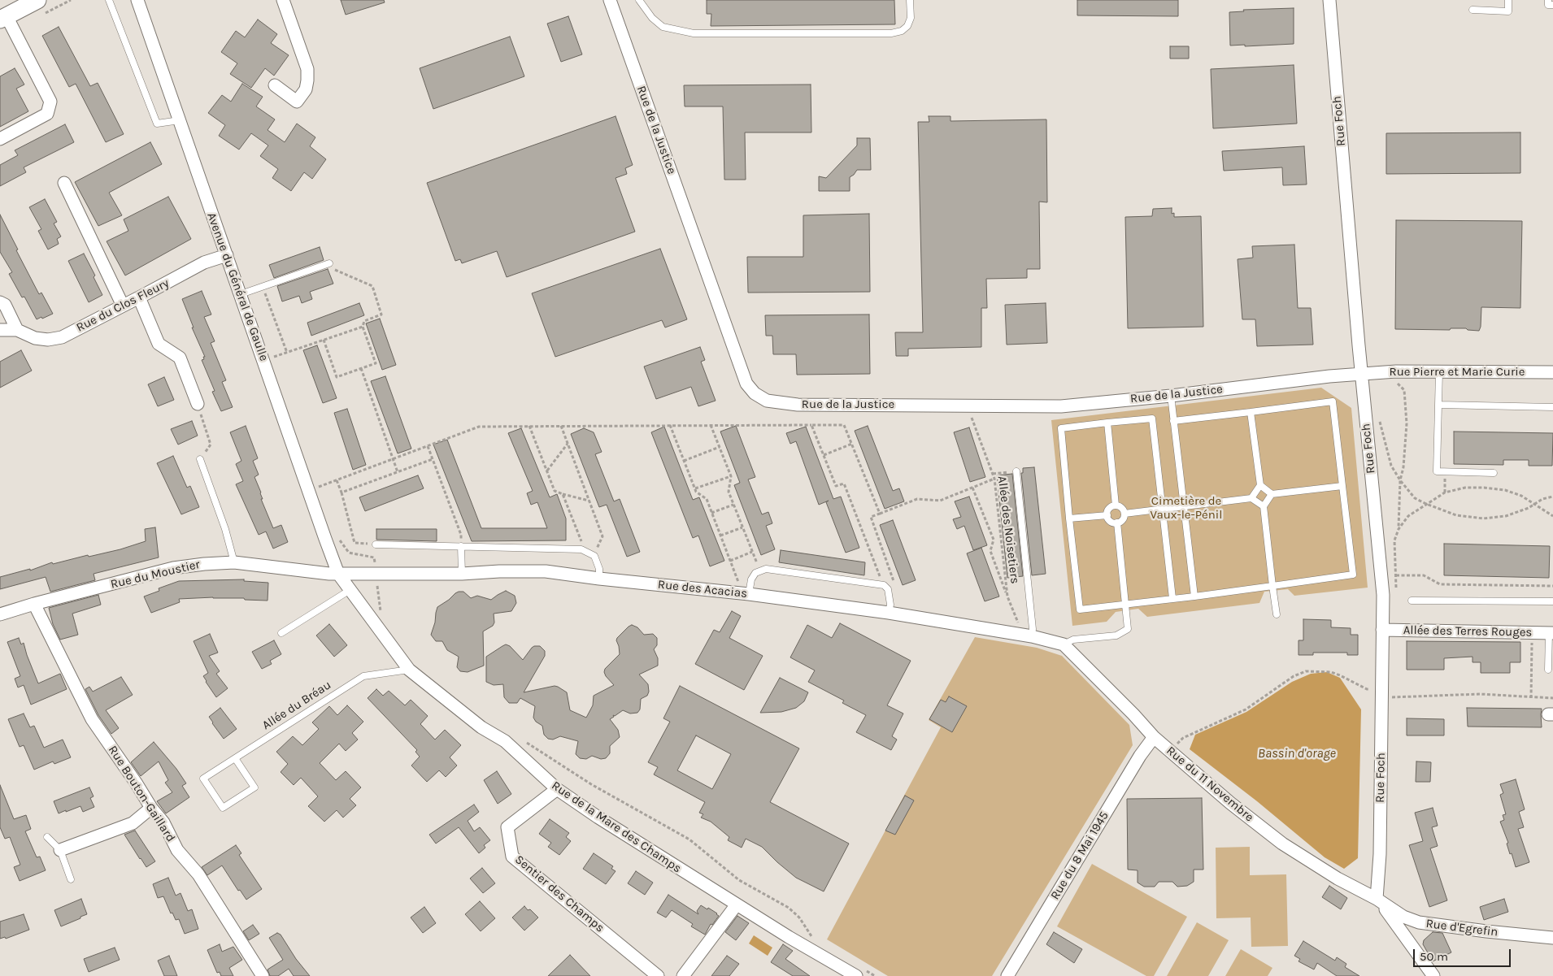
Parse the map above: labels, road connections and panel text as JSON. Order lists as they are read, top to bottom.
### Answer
{
  "streets": {
    "street": [
      "Rue Foch",
      "Rue de la Justice",
      "Avenue du Général de Gaulle",
      "Rue du Clos Fleury",
      "Rue Pierre et Marie Curie",
      "Rue du Moustier",
      "Rue des Acacias",
      "Allée des Terres Rouges",
      "Rue du 11 Novembre",
      "Rue Bouton-Gaillard",
      "Rue de la Mare des Champs",
      "Rue du 8 Mai 1945",
      "Sentier des Champs",
      "Rue d'Egrefin"
    ],
    "lane": ["Allée du Bréau"],
    "path": ["Allée des Noisetiers"]
  },
  "crossings": [
    ["Rue Foch", "Rue de la Justice"],
    ["Rue Foch", "Rue Pierre et Marie Curie"],
    ["Rue Foch", "Allée des Terres Rouges"],
    ["Rue Foch", "Rue du 11 Novembre"],
    ["Rue Foch", "Rue d'Egrefin"],
    ["Rue de la Justice", "Rue Pierre et Marie Curie"],
    ["Rue de la Justice", "Allée des Noisetiers"],
    ["Avenue du Général de Gaulle", "Rue du Clos Fleury"],
    ["Avenue du Général de Gaulle", "Rue du Moustier"],
    ["Avenue du Général de Gaulle", "Rue des Acacias"],
    ["Avenue du Général de Gaulle", "Rue de la Mare des Champs"],
    ["Allée des Noisetiers", "Rue des Acacias"],
    ["Rue du Moustier", "Rue des Acacias"],
    ["Rue du Moustier", "Rue Bouton-Gaillard"],
    ["Rue du Moustier", "Rue de la Mare des Champs"],
    ["Rue des Acacias", "Rue du 11 Novembre"],
    ["Rue des Acacias", "Rue de la Mare des Champs"],
    ["Allée du Bréau", "Rue de la Mare des Champs"],
    ["Rue du 11 Novembre", "Rue du 8 Mai 1945"],
    ["Rue du 11 Novembre", "Rue d'Egrefin"],
    ["Rue de la Mare des Champs", "Sentier des Champs"]
  ],
  "water": ["Bassin d'orage"],
  "parks": ["Cimetière de Vaux-le-Pénil"],
  "scale_bar": "50 m"
}
